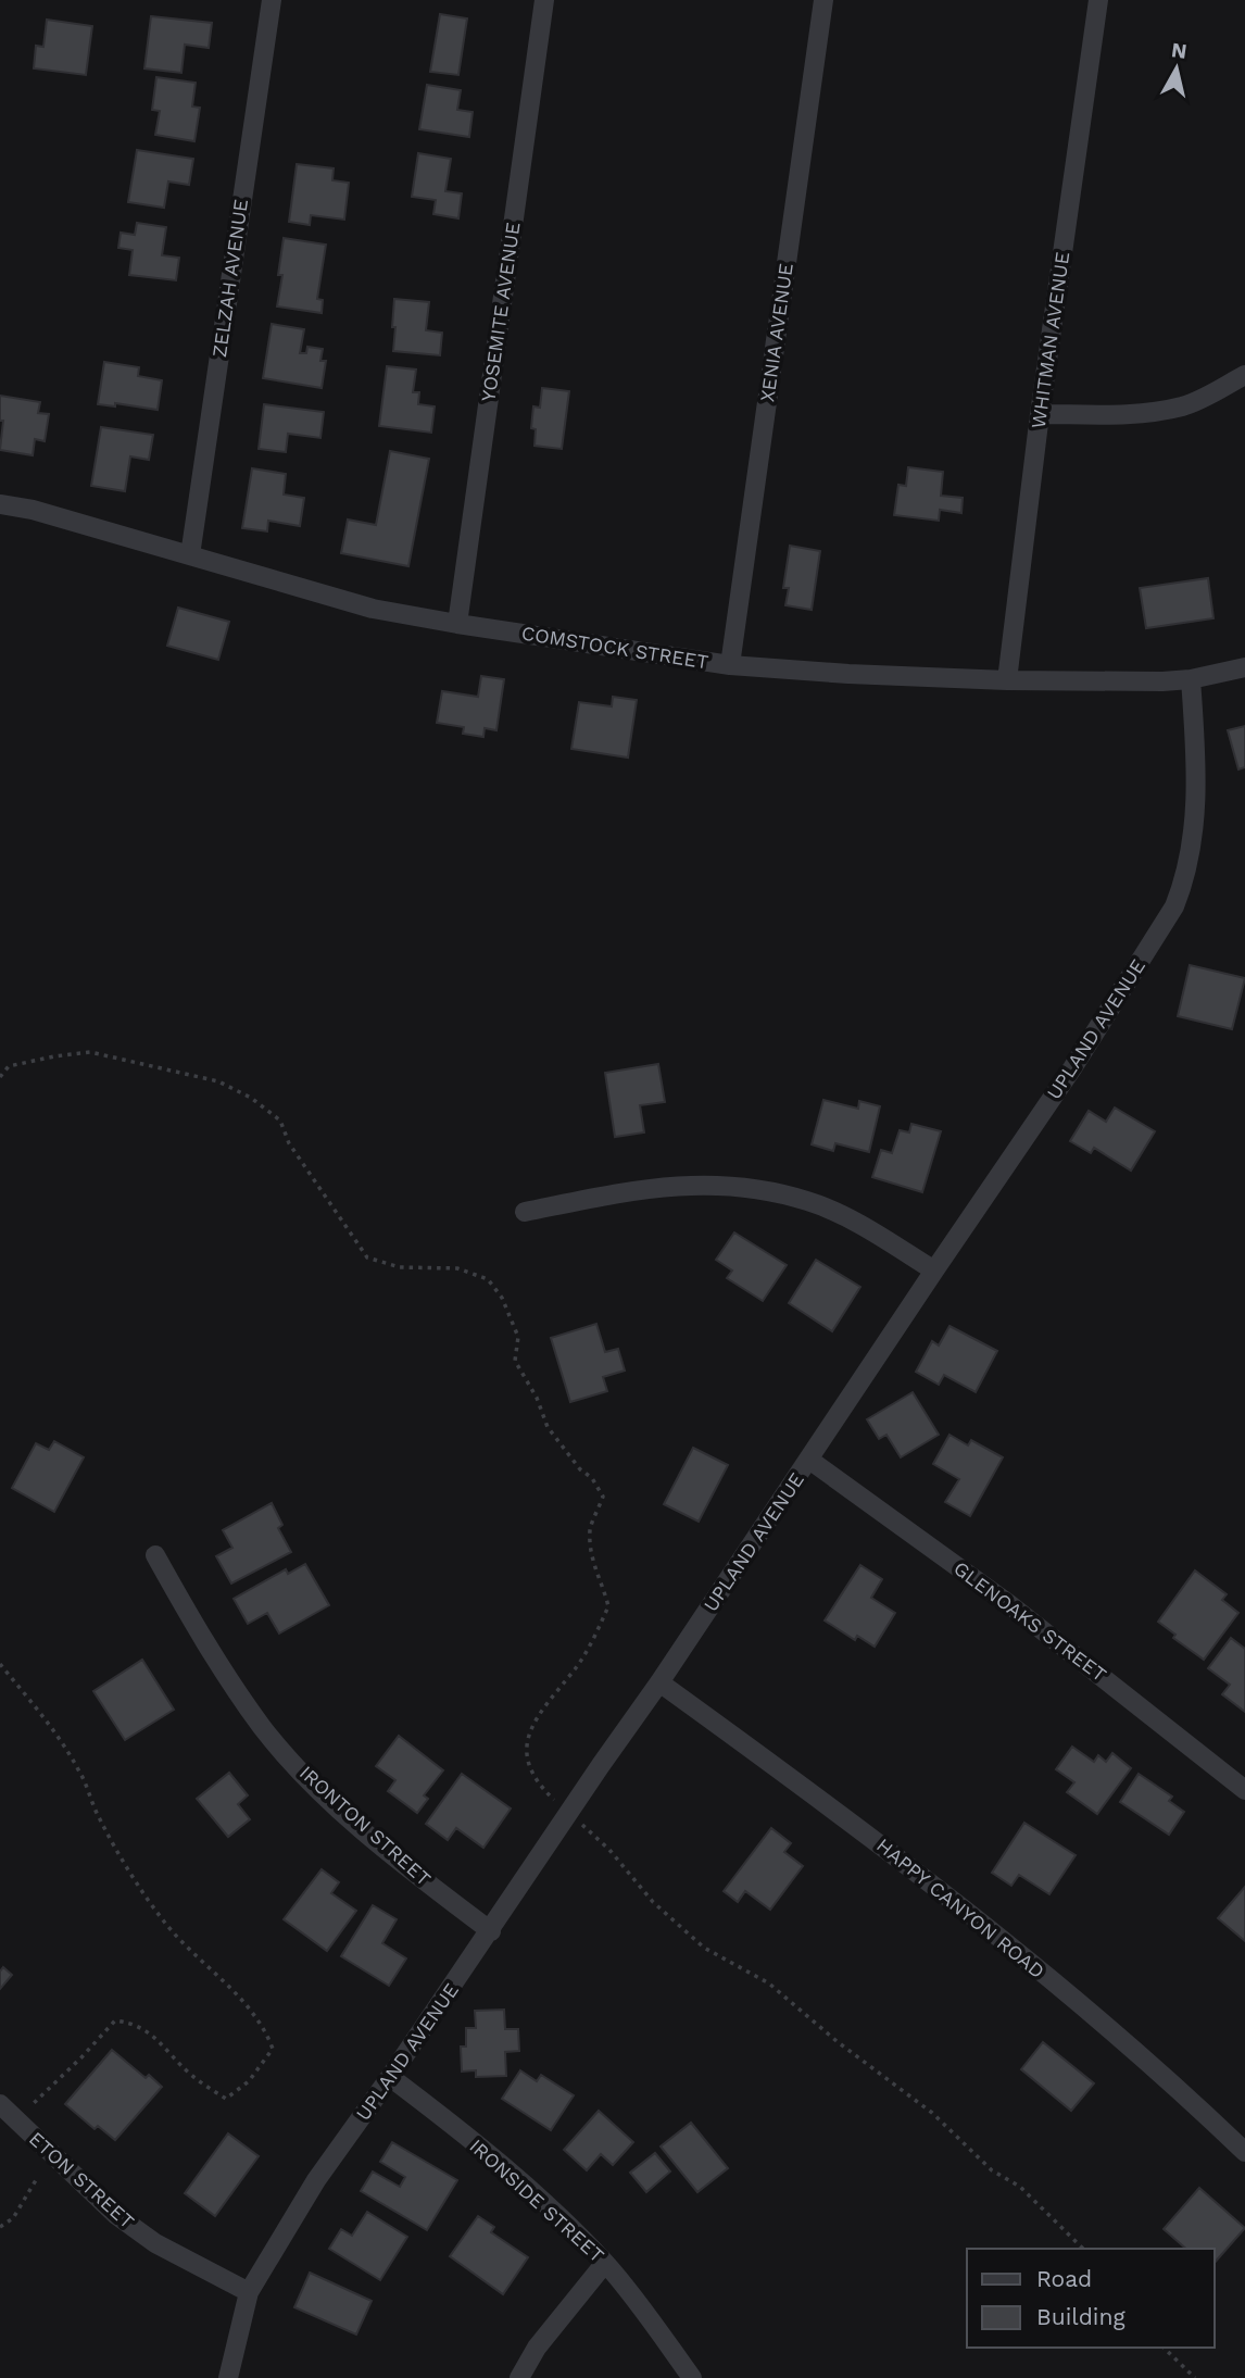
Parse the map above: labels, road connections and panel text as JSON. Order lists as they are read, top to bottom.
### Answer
{
  "streets": {
    "street": [
      "ZELZAH AVENUE",
      "YOSEMITE AVENUE",
      "XENIA AVENUE",
      "WHITMAN AVENUE",
      "COMSTOCK STREET",
      "UPLAND AVENUE",
      "GLENOAKS STREET",
      "IRONTON STREET",
      "HAPPY CANYON ROAD",
      "ETON STREET",
      "IRONSIDE STREET"
    ]
  },
  "crossings": [
    ["ZELZAH AVENUE", "COMSTOCK STREET"],
    ["YOSEMITE AVENUE", "COMSTOCK STREET"],
    ["XENIA AVENUE", "COMSTOCK STREET"],
    ["WHITMAN AVENUE", "COMSTOCK STREET"],
    ["COMSTOCK STREET", "UPLAND AVENUE"],
    ["UPLAND AVENUE", "GLENOAKS STREET"],
    ["UPLAND AVENUE", "IRONTON STREET"],
    ["UPLAND AVENUE", "HAPPY CANYON ROAD"],
    ["UPLAND AVENUE", "ETON STREET"],
    ["UPLAND AVENUE", "IRONSIDE STREET"]
  ],
  "legend": ["Road", "Building"],
  "north": "top"
}
